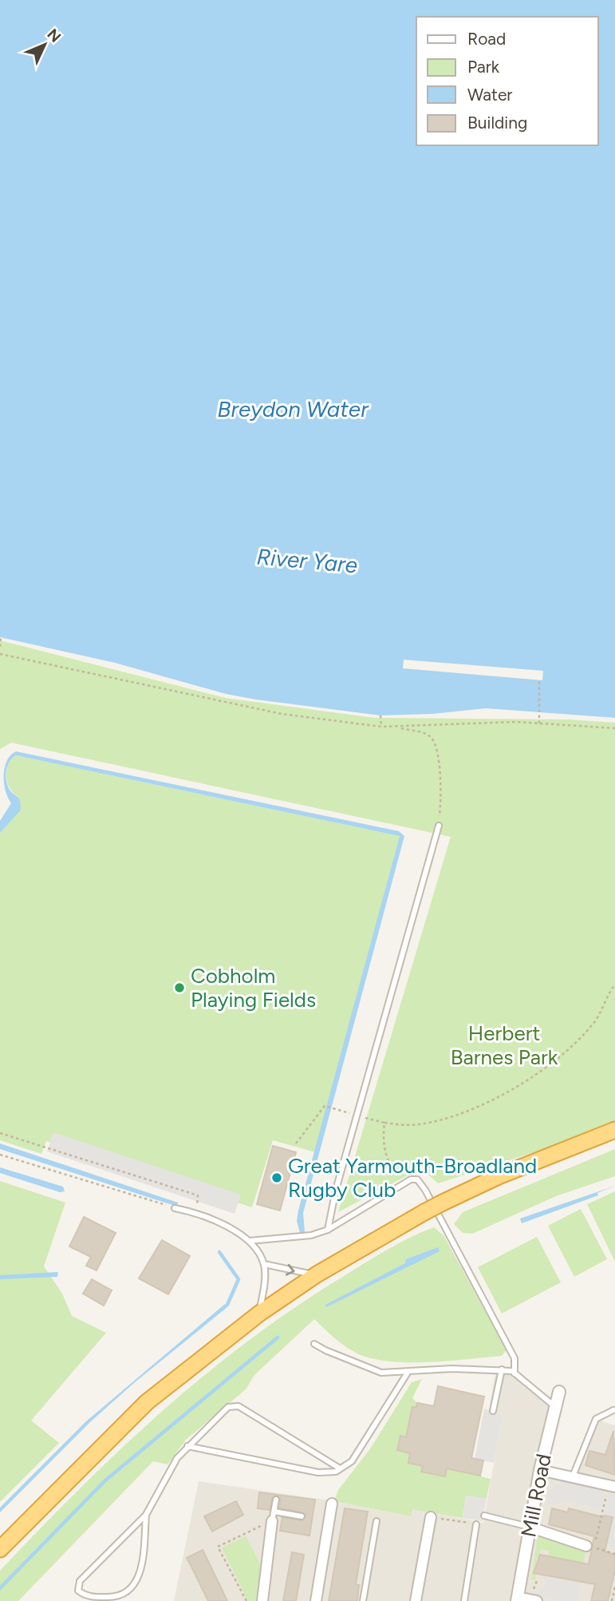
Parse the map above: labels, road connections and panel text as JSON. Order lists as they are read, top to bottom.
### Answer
{
  "streets": {
    "street": ["Mill Road"]
  },
  "water": ["Breydon Water", "River Yare"],
  "parks": ["Herbert Barnes Park"],
  "places": ["Cobholm Playing Fields", "Great Yarmouth-Broadland Rugby Club"],
  "legend": [
    "Road",
    "Park",
    "Water",
    "Building"
  ],
  "north": "top right"
}
